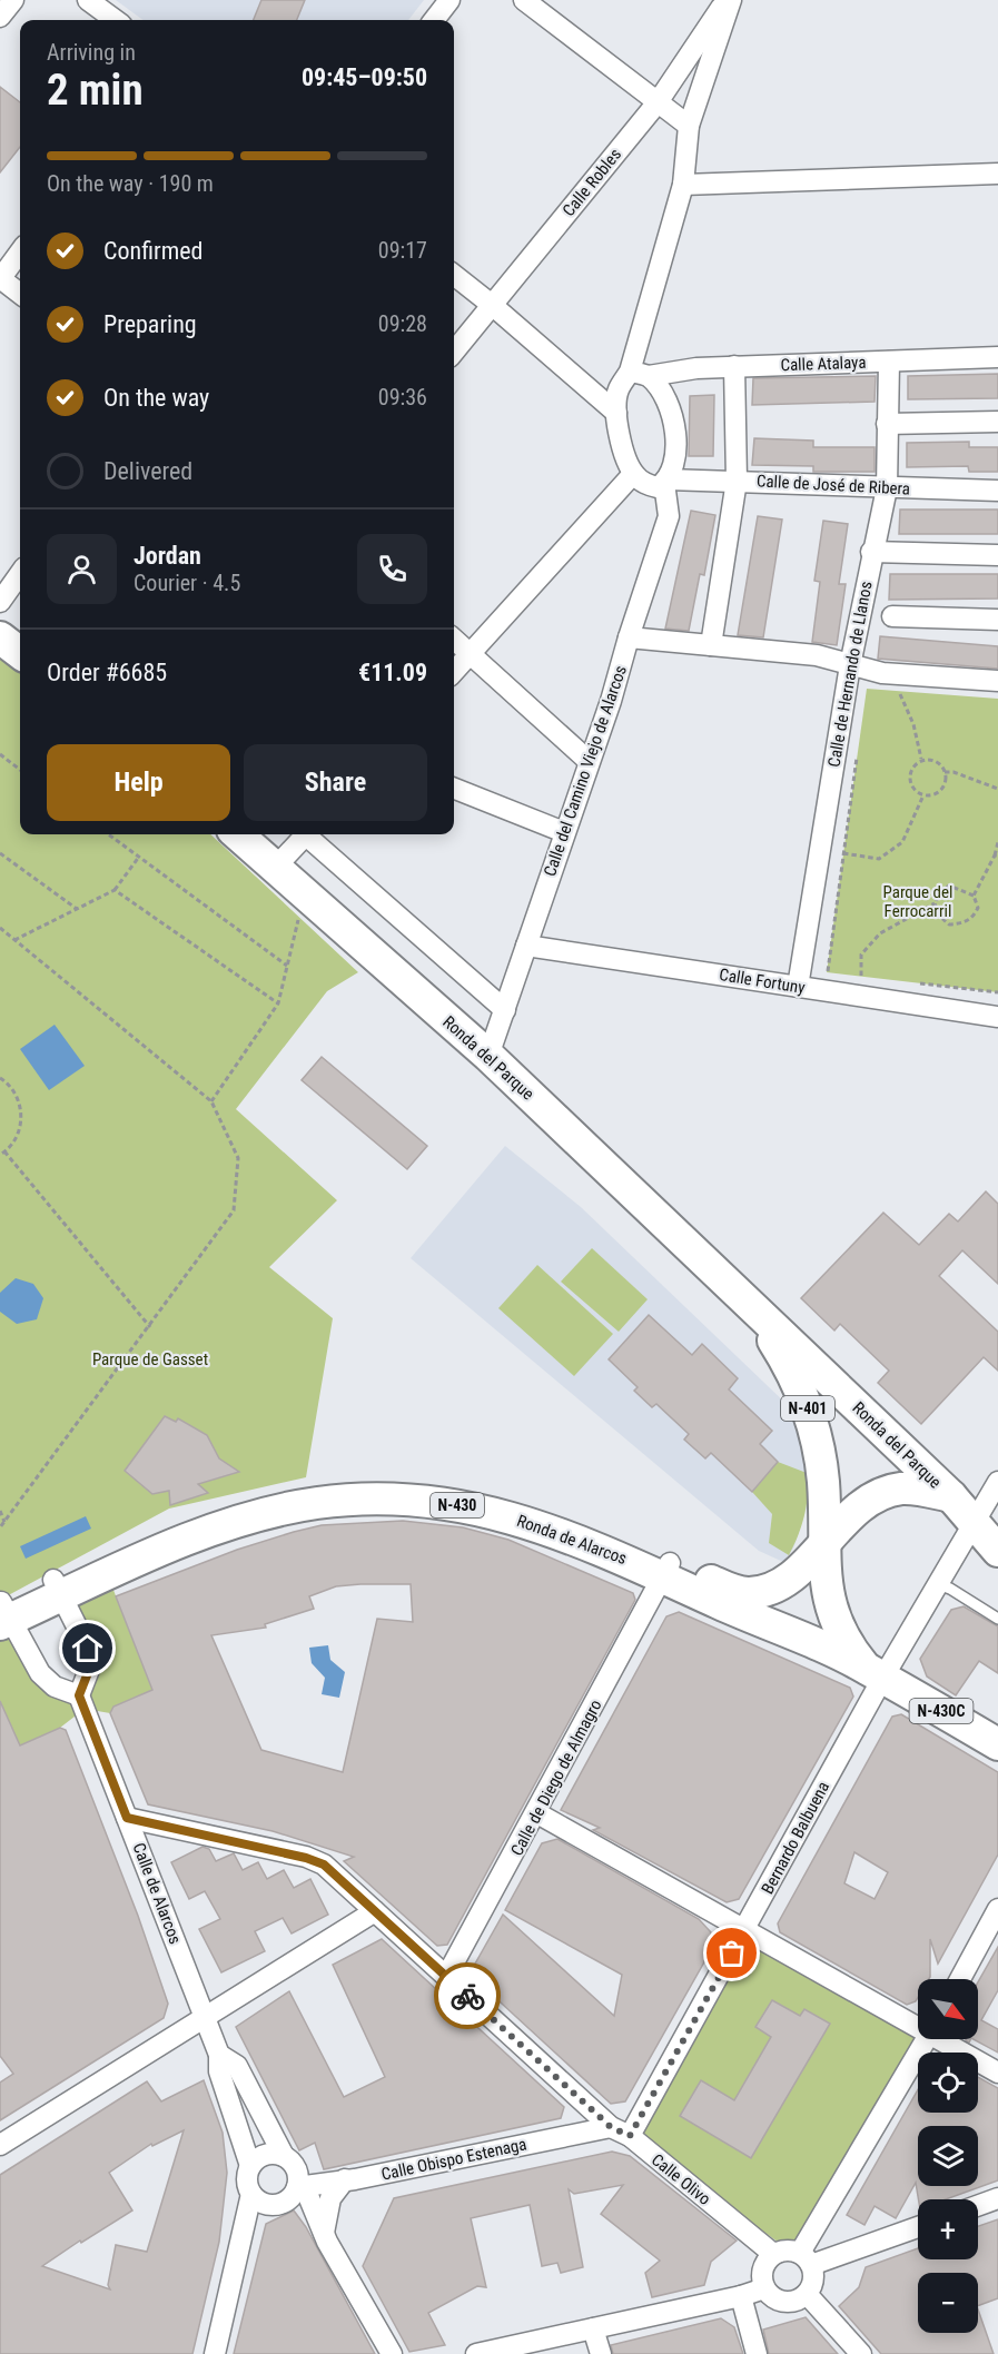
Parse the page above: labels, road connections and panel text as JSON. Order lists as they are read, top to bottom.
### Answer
{
  "streets": {
    "highway": [
      "Ronda del Parque",
      "N-401",
      "N-430",
      "Ronda de Alarcos",
      "N-430C"
    ],
    "street": [
      "Calle Robles",
      "Calle Atalaya",
      "Calle de José de Ribera",
      "Calle de Hernando de Llanos",
      "Calle del Camino Viejo de Alarcos",
      "Calle Fortuny",
      "Calle de Diego de Almagro",
      "Bernardo Balbuena",
      "Calle de Alarcos",
      "Calle Obispo Estenaga",
      "Calle Olivo"
    ]
  },
  "crossings": [
    ["Calle Atalaya", "Calle de Hernando de Llanos"],
    ["Calle Atalaya", "Calle del Camino Viejo de Alarcos"],
    ["Calle de José de Ribera", "Calle de Hernando de Llanos"],
    ["Calle de José de Ribera", "Calle del Camino Viejo de Alarcos"],
    ["Calle de Hernando de Llanos", "Calle Fortuny"],
    ["Calle del Camino Viejo de Alarcos", "Calle Fortuny"],
    ["Calle del Camino Viejo de Alarcos", "Ronda del Parque"],
    ["Ronda del Parque", "Ronda de Alarcos"],
    ["Ronda del Parque", "Bernardo Balbuena"],
    ["Ronda de Alarcos", "Calle de Diego de Almagro"],
    ["Ronda de Alarcos", "Bernardo Balbuena"],
    ["Calle de Diego de Almagro", "Calle Olivo"],
    ["Bernardo Balbuena", "Calle Olivo"],
    ["Calle de Alarcos", "Calle Obispo Estenaga"],
    ["Calle de Alarcos", "Calle Olivo"],
    ["Calle Obispo Estenaga", "Calle Olivo"]
  ],
  "parks": ["Parque del Ferrocarril", "Parque de Gasset"],
  "north": "bottom right",
  "page": {
    "heading": ["2 min", "Arriving in", "09:45–09:50"],
    "panel": [
      "Jordan",
      "Courier · 4.5",
      "Order #6685",
      "€11.09"
    ],
    "bar": "On the way · 190 m",
    "list": [
      ["Confirmed", "09:17"],
      ["Preparing", "09:28"],
      ["On the way", "09:36"],
      "Delivered"
    ],
    "buttons": ["Help", "Share"],
    "map_buttons": ["+", "−"]
  }
}
